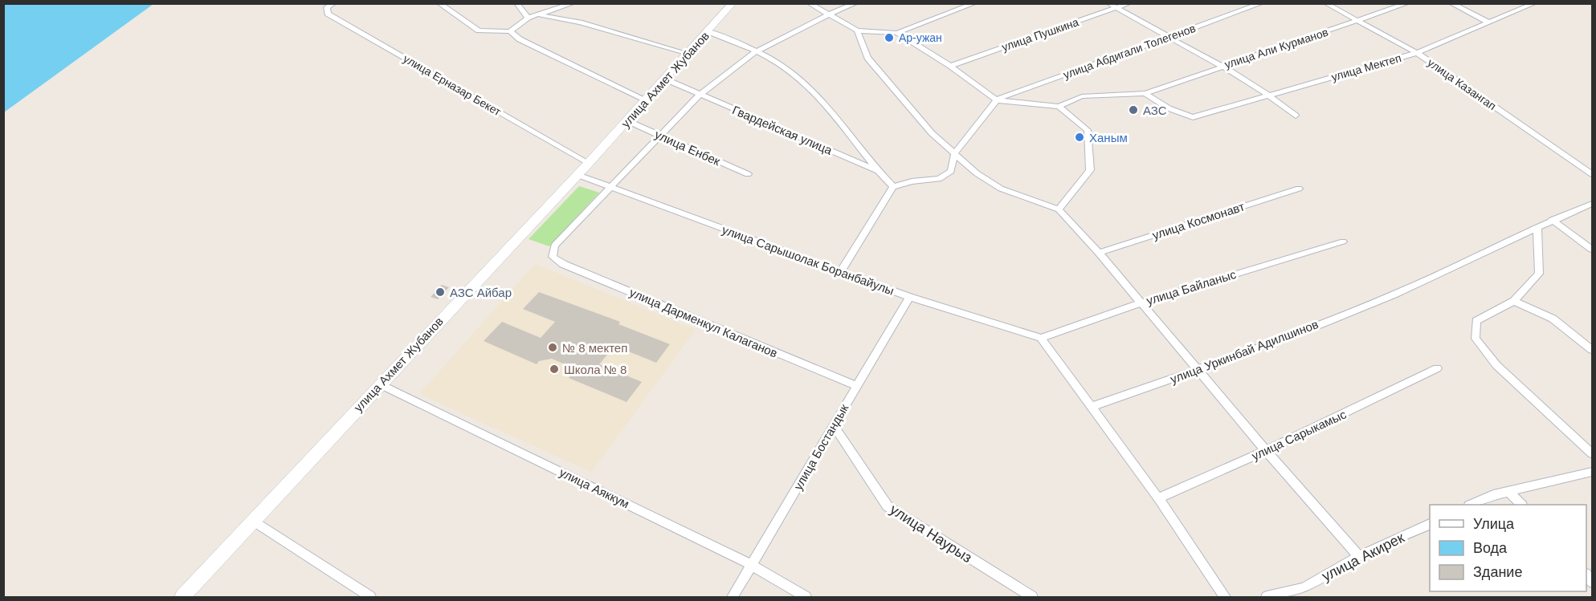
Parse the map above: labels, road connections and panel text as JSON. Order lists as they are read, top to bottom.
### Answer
{
  "streets": {
    "main road": ["улица Ахмет Жубанов"],
    "street": [
      "улица Пушкина",
      "улица Али Курманов",
      "улица Абдигали Толегенов",
      "улица Мектеп",
      "улица Казангап",
      "улица Ерназар Бекет",
      "Гвардейская улица",
      "улица Енбек",
      "улица Космонавт",
      "улица Сарышолак Боранбайулы",
      "улица Байланыс",
      "улица Дарменкул Калаганов",
      "улица Уркинбай Адилшинов",
      "улица Сарыкамыс",
      "улица Бостандык",
      "улица Аяккум",
      "улица Наурыз",
      "улица Акирек"
    ]
  },
  "crossings": [
    ["улица Али Курманов", "улица Абдигали Толегенов"],
    ["улица Али Курманов", "улица Мектеп"],
    ["улица Али Курманов", "улица Казангап"],
    ["улица Мектеп", "улица Казангап"],
    ["улица Ахмет Жубанов", "улица Ерназар Бекет"],
    ["улица Ахмет Жубанов", "Гвардейская улица"],
    ["улица Ахмет Жубанов", "улица Енбек"],
    ["улица Ахмет Жубанов", "улица Сарышолак Боранбайулы"],
    ["улица Ахмет Жубанов", "улица Аяккум"],
    ["улица Сарышолак Боранбайулы", "улица Байланыс"],
    ["улица Сарышолак Боранбайулы", "улица Дарменкул Калаганов"],
    ["улица Сарышолак Боранбайулы", "улица Бостандык"],
    ["улица Дарменкул Калаганов", "улица Бостандык"],
    ["улица Бостандык", "улица Аяккум"],
    ["улица Бостандык", "улица Наурыз"]
  ],
  "places": [
    "Ар-ужан",
    "АЗС",
    "Ханым",
    "АЗС Айбар",
    "№ 8 мектеп",
    "Школа № 8"
  ],
  "legend": ["Улица", "Вода", "Здание"]
}
